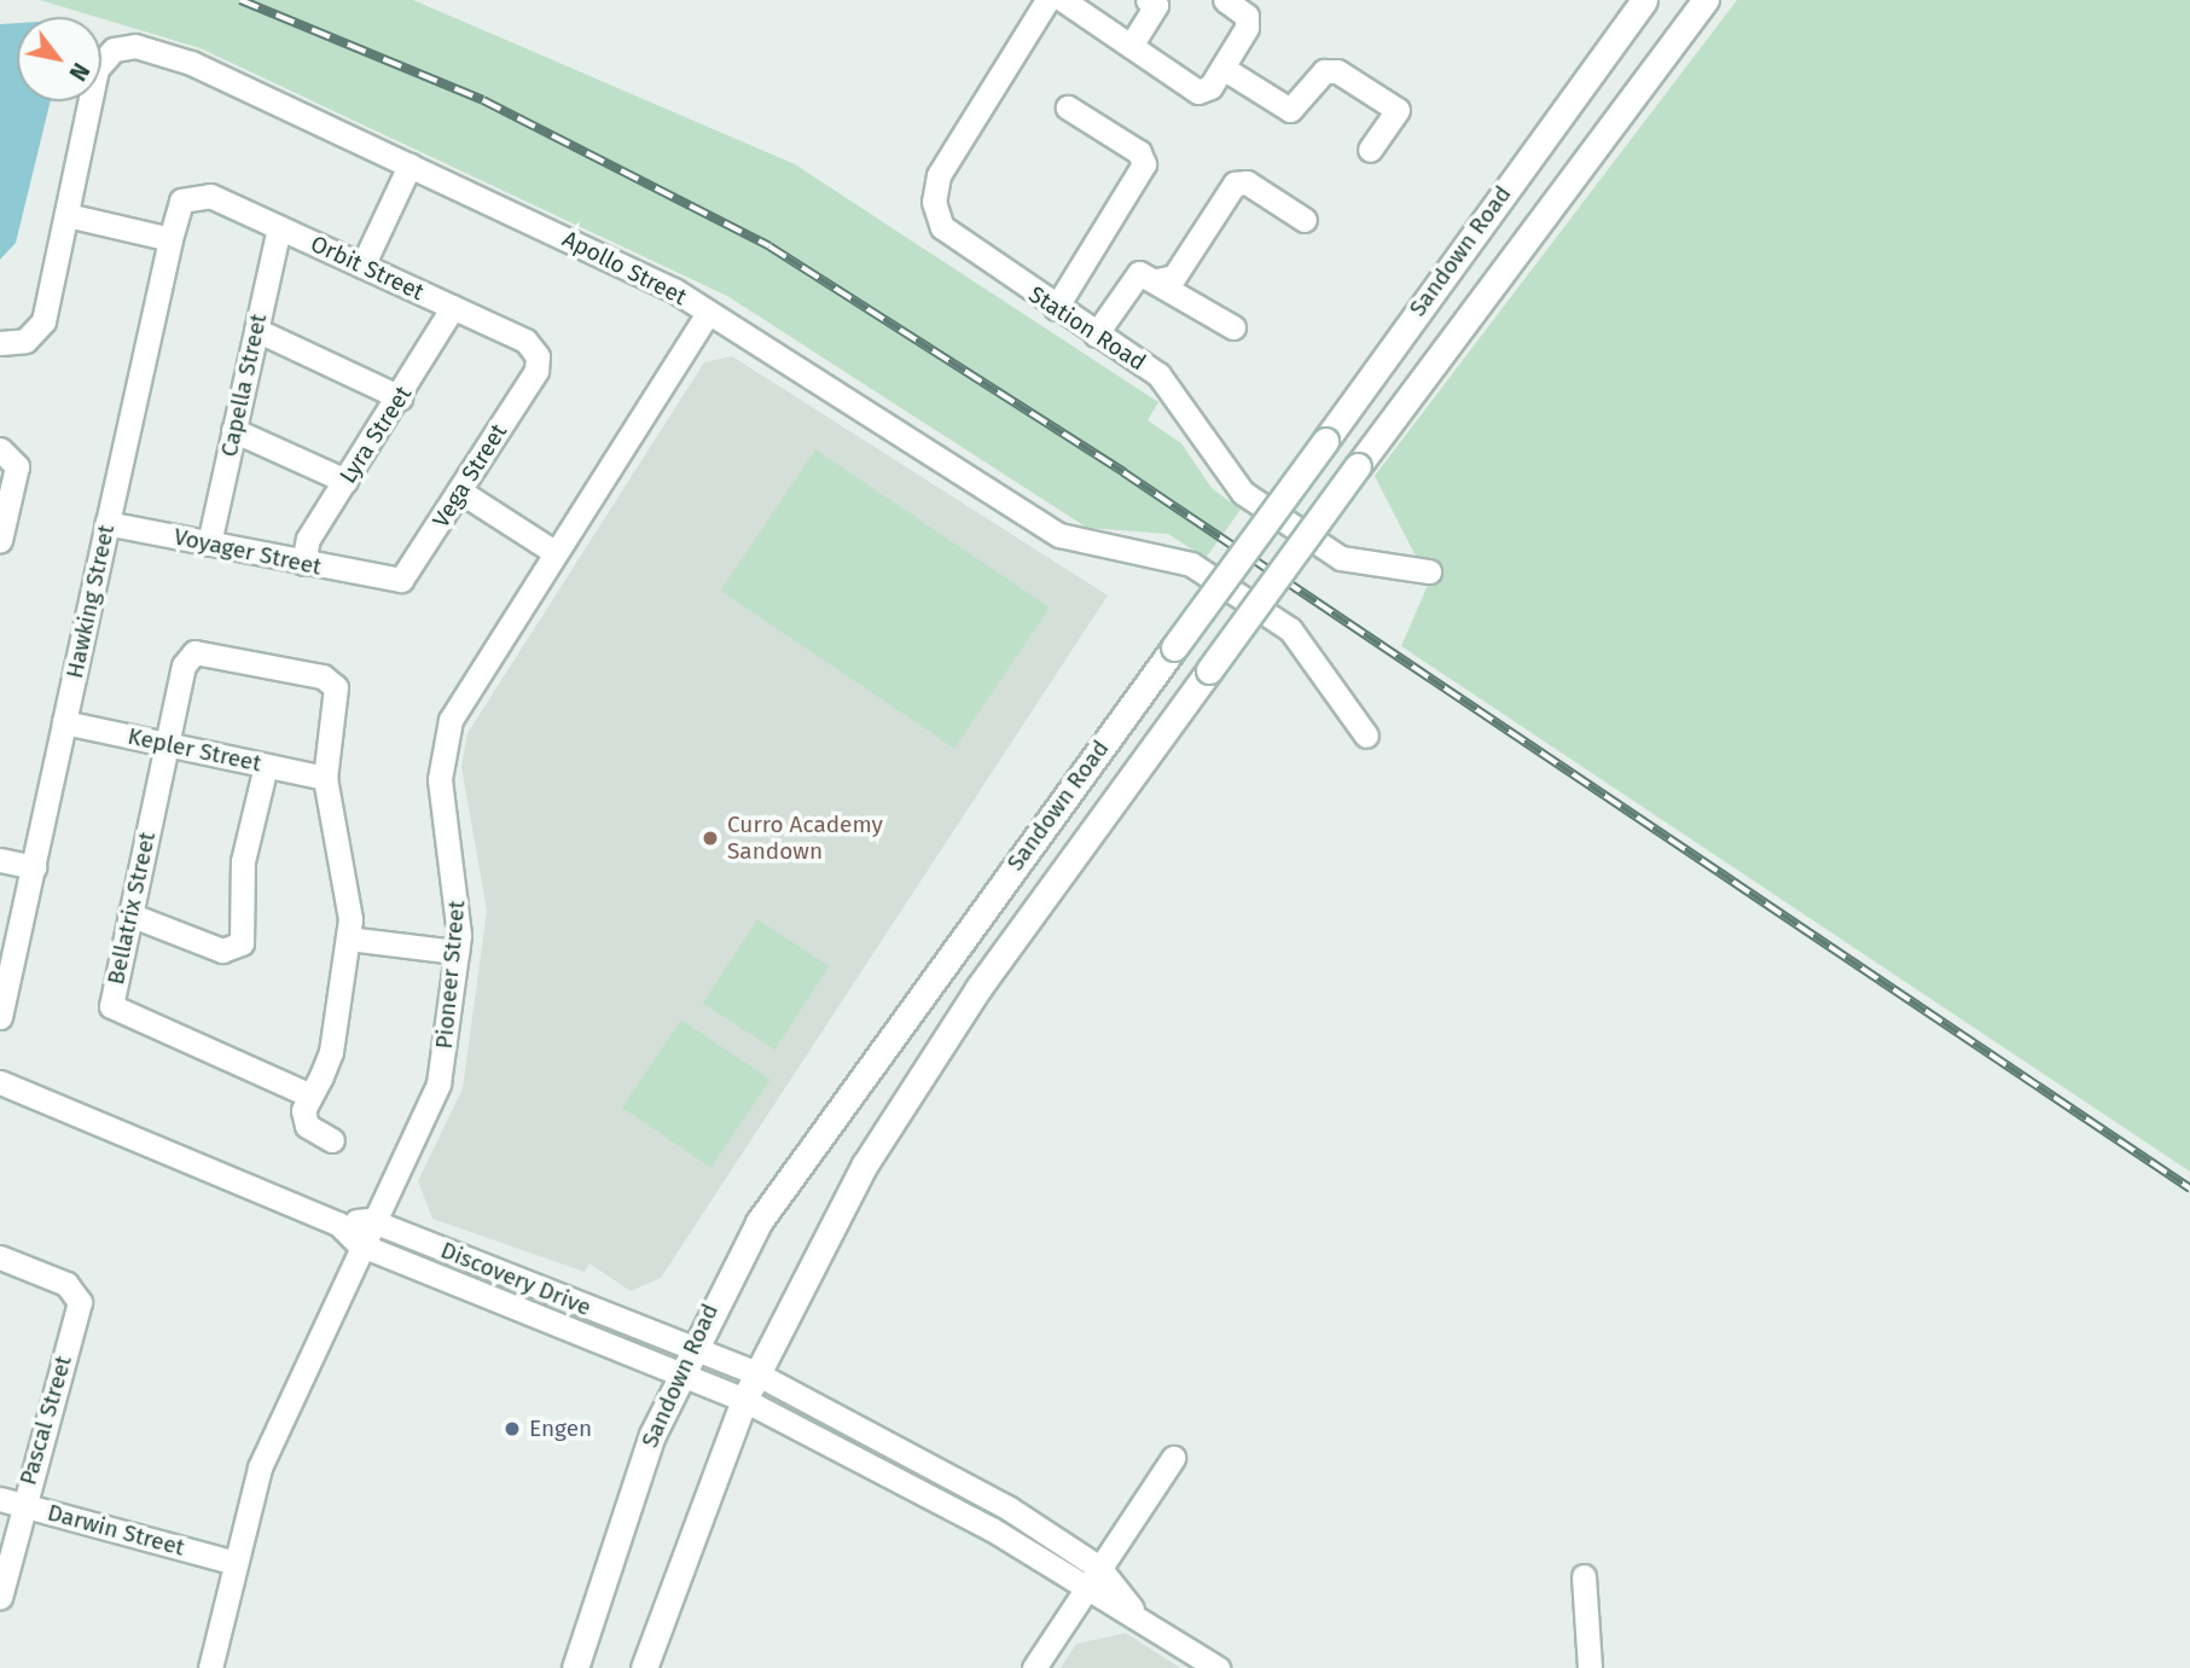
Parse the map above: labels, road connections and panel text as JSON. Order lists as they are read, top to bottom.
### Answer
{
  "streets": {
    "main road": ["Sandown Road"],
    "street": [
      "Orbit Street",
      "Apollo Street",
      "Station Road",
      "Capella Street",
      "Lyra Street",
      "Vega Street",
      "Voyager Street",
      "Hawking Street",
      "Kepler Street",
      "Bellatrix Street",
      "Pioneer Street",
      "Discovery Drive",
      "Pascal Street",
      "Darwin Street"
    ]
  },
  "crossings": [
    ["Sandown Road", "Discovery Drive"],
    ["Orbit Street", "Capella Street"],
    ["Orbit Street", "Lyra Street"],
    ["Orbit Street", "Vega Street"],
    ["Orbit Street", "Hawking Street"],
    ["Apollo Street", "Pioneer Street"],
    ["Capella Street", "Voyager Street"],
    ["Lyra Street", "Voyager Street"],
    ["Vega Street", "Voyager Street"],
    ["Voyager Street", "Hawking Street"],
    ["Hawking Street", "Kepler Street"],
    ["Kepler Street", "Bellatrix Street"],
    ["Pioneer Street", "Discovery Drive"],
    ["Pioneer Street", "Darwin Street"],
    ["Pascal Street", "Darwin Street"]
  ],
  "places": ["Curro Academy Sandown", "Engen"],
  "north": "bottom right"
}
